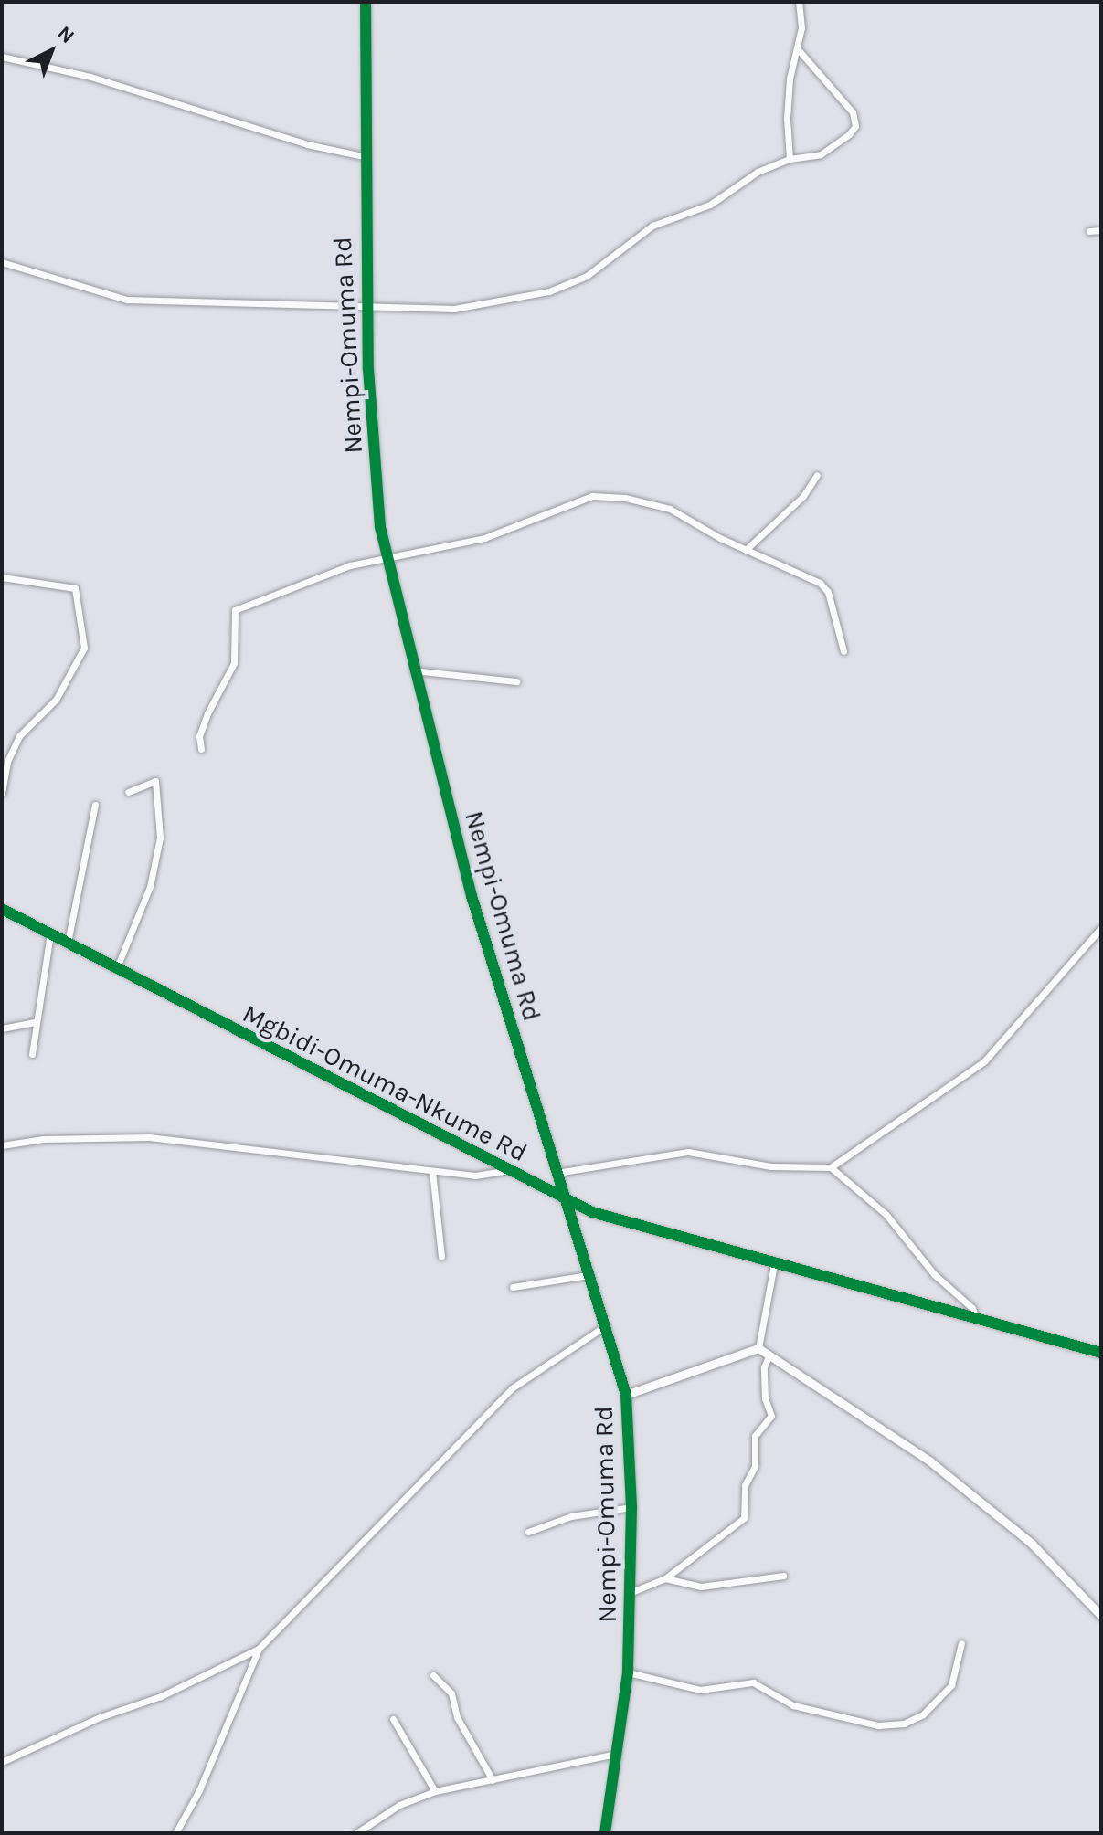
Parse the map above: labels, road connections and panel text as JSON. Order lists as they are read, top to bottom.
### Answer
{
  "streets": {
    "street": ["Nempi-Omuma Rd", "Mgbidi-Omuma-Nkume Rd"]
  },
  "crossings": [
    ["Nempi-Omuma Rd", "Mgbidi-Omuma-Nkume Rd"]
  ],
  "north": "top right"
}
